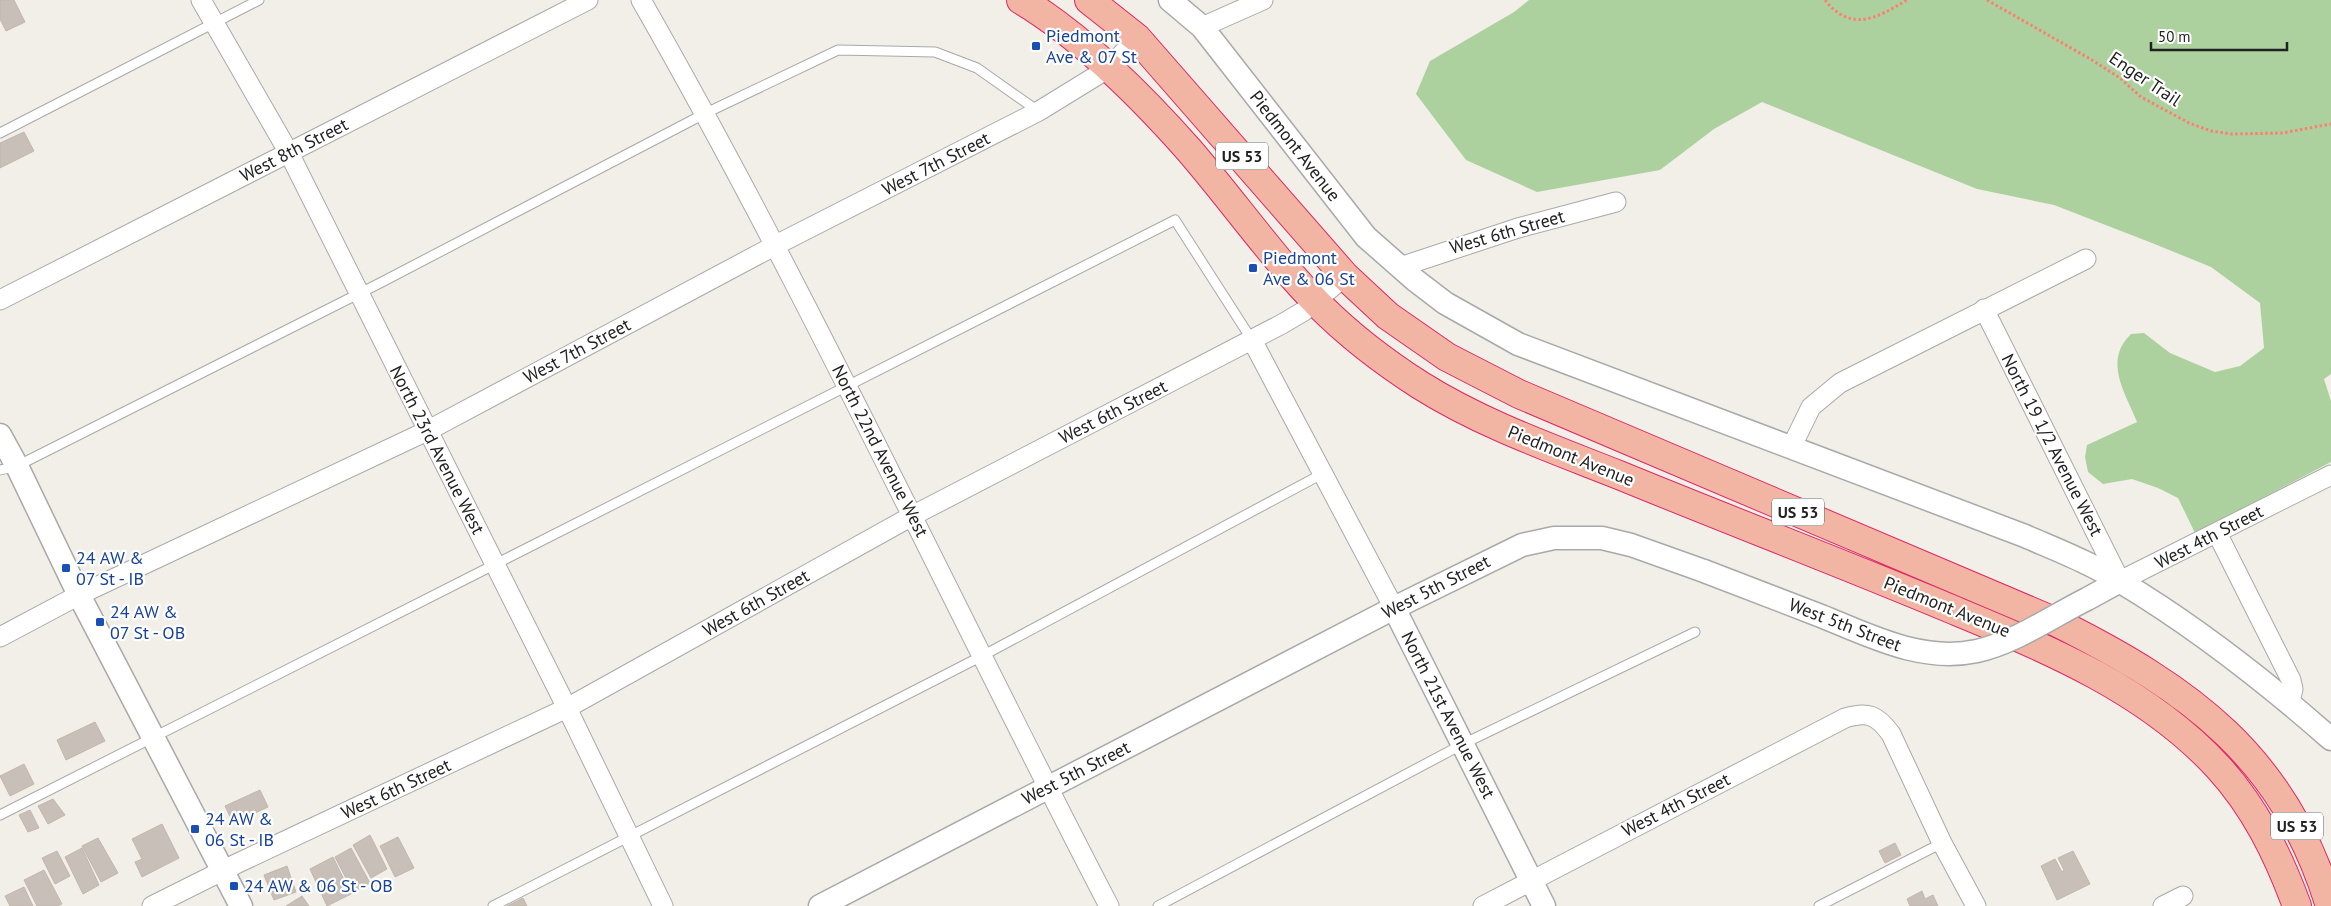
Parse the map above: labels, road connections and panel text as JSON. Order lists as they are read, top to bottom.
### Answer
{
  "streets": {
    "highway": ["Piedmont Avenue", "US 53"],
    "street": [
      "West 8th Street",
      "West 7th Street",
      "West 6th Street",
      "North 19 1/2 Avenue West",
      "North 23rd Avenue West",
      "North 22nd Avenue West",
      "West 4th Street",
      "West 5th Street",
      "North 21st Avenue West"
    ],
    "path": ["Enger Trail"]
  },
  "crossings": [
    ["Piedmont Avenue", "US 53"],
    ["Piedmont Avenue", "West 7th Street"],
    ["Piedmont Avenue", "West 6th Street"],
    ["Piedmont Avenue", "North 19 1/2 Avenue West"],
    ["Piedmont Avenue", "West 4th Street"],
    ["West 8th Street", "North 23rd Avenue West"],
    ["West 7th Street", "North 23rd Avenue West"],
    ["West 7th Street", "North 22nd Avenue West"],
    ["West 6th Street", "North 23rd Avenue West"],
    ["West 6th Street", "North 22nd Avenue West"],
    ["West 6th Street", "North 21st Avenue West"],
    ["North 19 1/2 Avenue West", "West 4th Street"],
    ["North 22nd Avenue West", "West 5th Street"],
    ["West 4th Street", "West 5th Street"],
    ["West 4th Street", "North 21st Avenue West"],
    ["West 5th Street", "North 21st Avenue West"]
  ],
  "places": {
    "transit": [
      "Piedmont Ave & 07 St",
      "Piedmont Ave & 06 St",
      "24 AW & 07 St - IB",
      "24 AW & 07 St - OB",
      "24 AW & 06 St - IB",
      "24 AW & 06 St - OB"
    ]
  },
  "scale_bar": "50 m"
}
